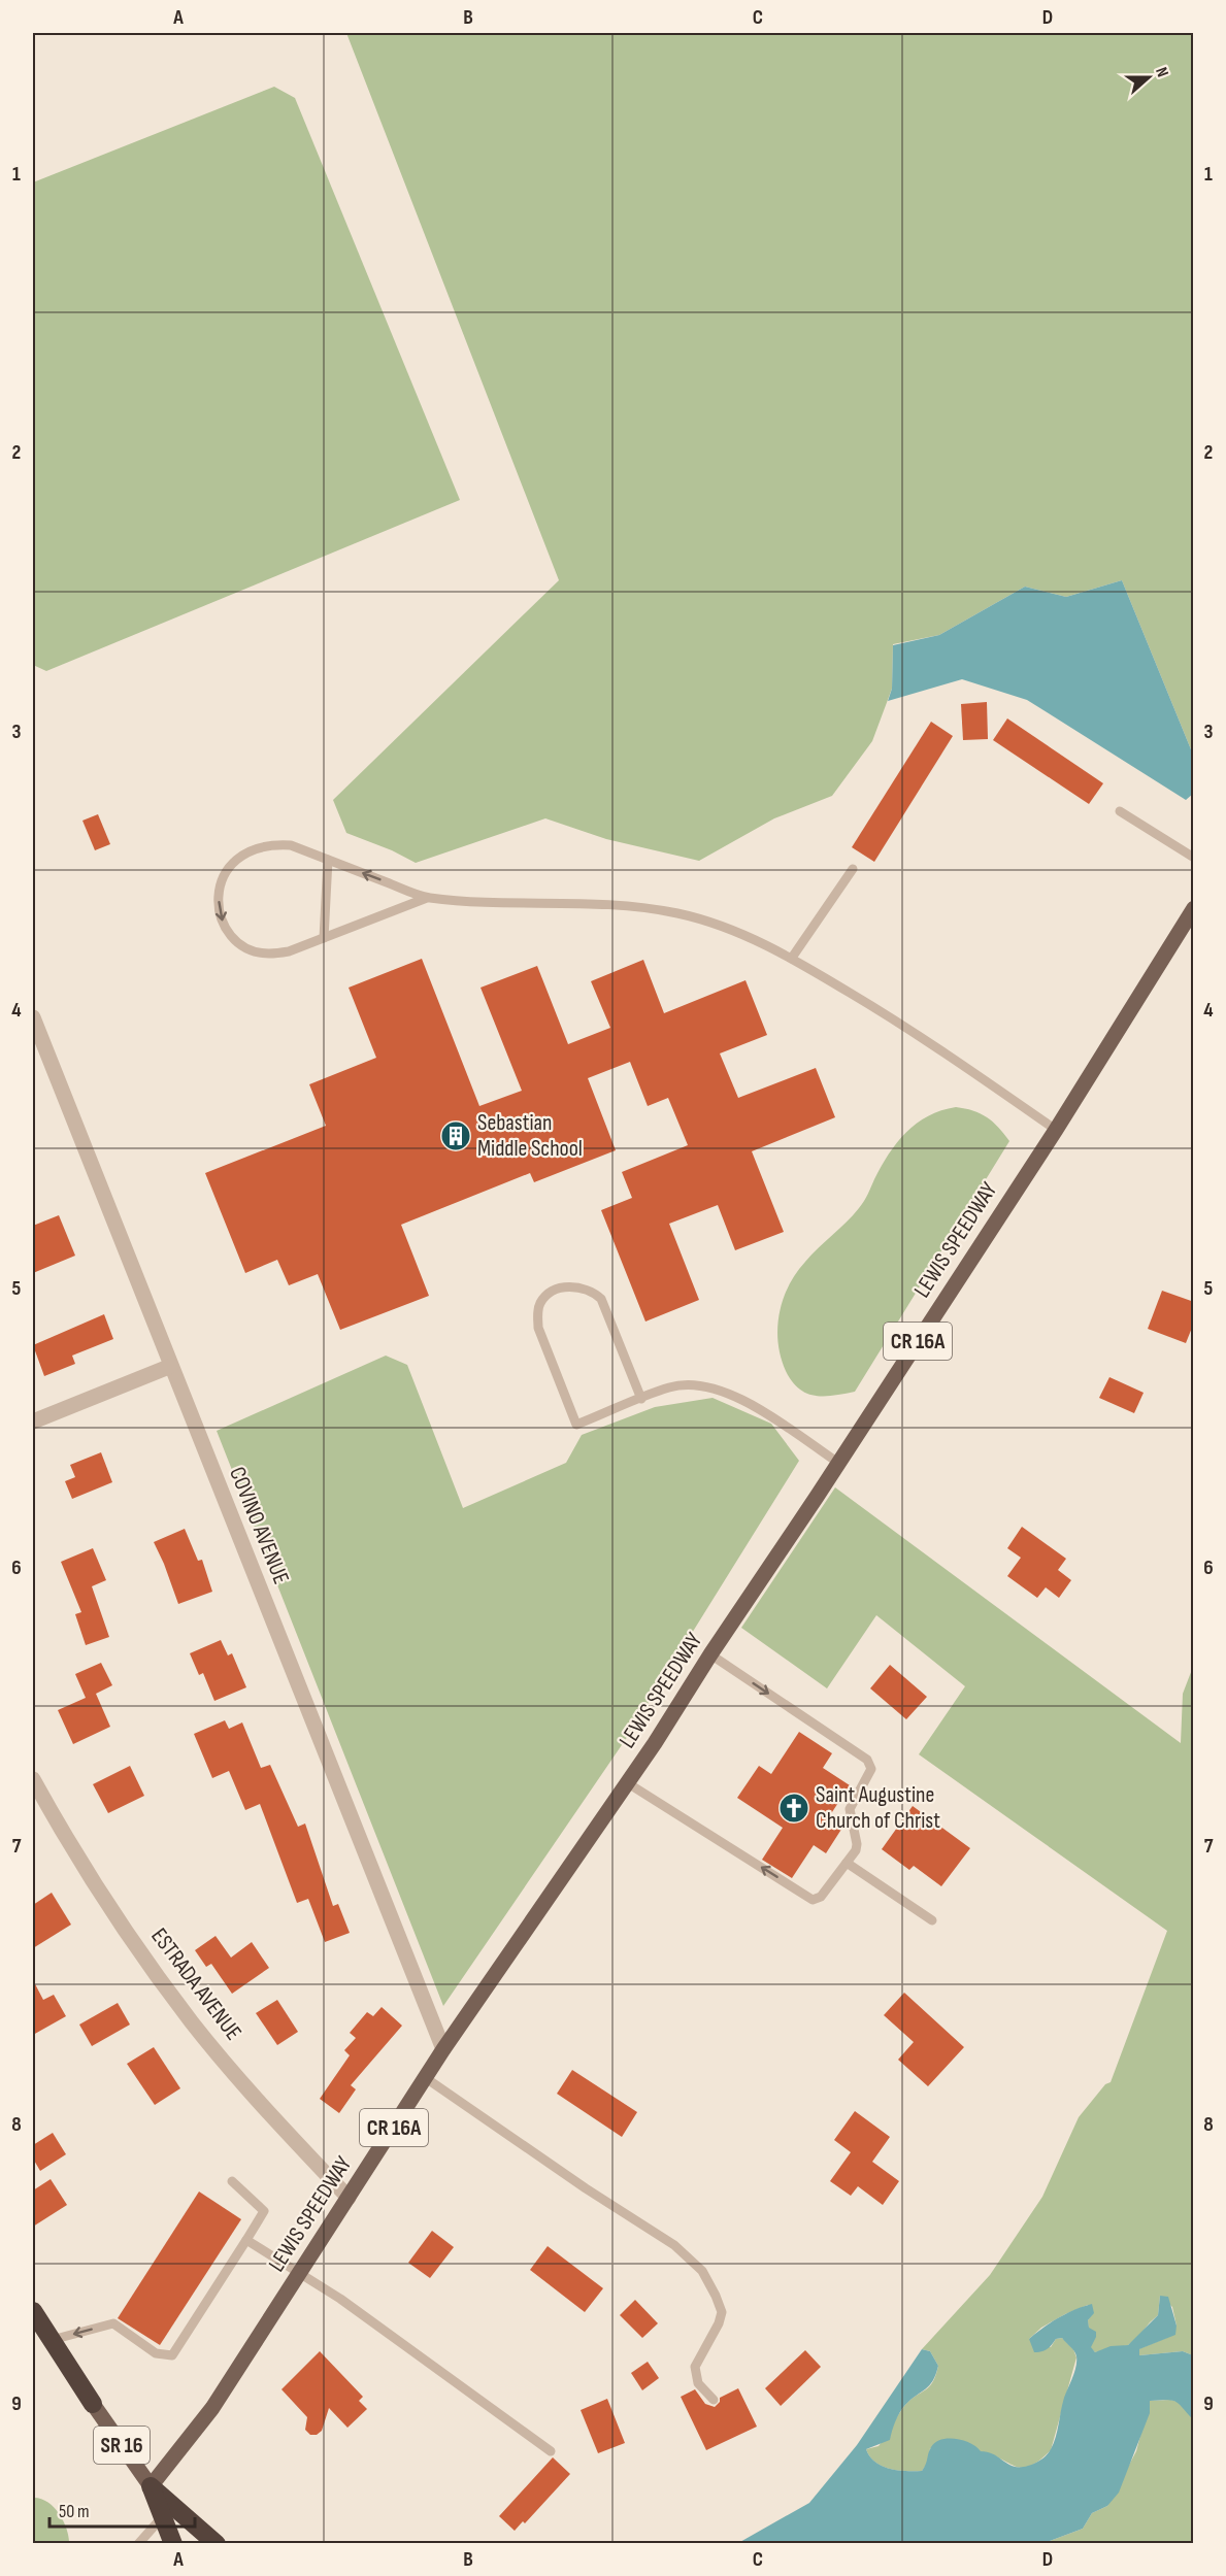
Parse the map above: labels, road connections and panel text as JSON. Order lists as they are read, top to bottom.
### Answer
{
  "streets": {
    "highway": ["SR 16"],
    "main road": ["LEWIS SPEEDWAY", "CR 16A"],
    "street": ["COVINO AVENUE", "ESTRADA AVENUE"]
  },
  "crossings": [
    ["LEWIS SPEEDWAY", "COVINO AVENUE"],
    ["LEWIS SPEEDWAY", "ESTRADA AVENUE"],
    ["LEWIS SPEEDWAY", "SR 16"]
  ],
  "places": {
    "building": ["Sebastian Middle School"],
    "church": ["Saint Augustine Church of Christ"]
  },
  "scale_bar": "50 m",
  "north": "right",
  "grid": {
    "columns": [
      "A",
      "B",
      "C",
      "D"
    ],
    "rows": [
      "1",
      "2",
      "3",
      "4",
      "5",
      "6",
      "7",
      "8",
      "9"
    ]
  }
}
